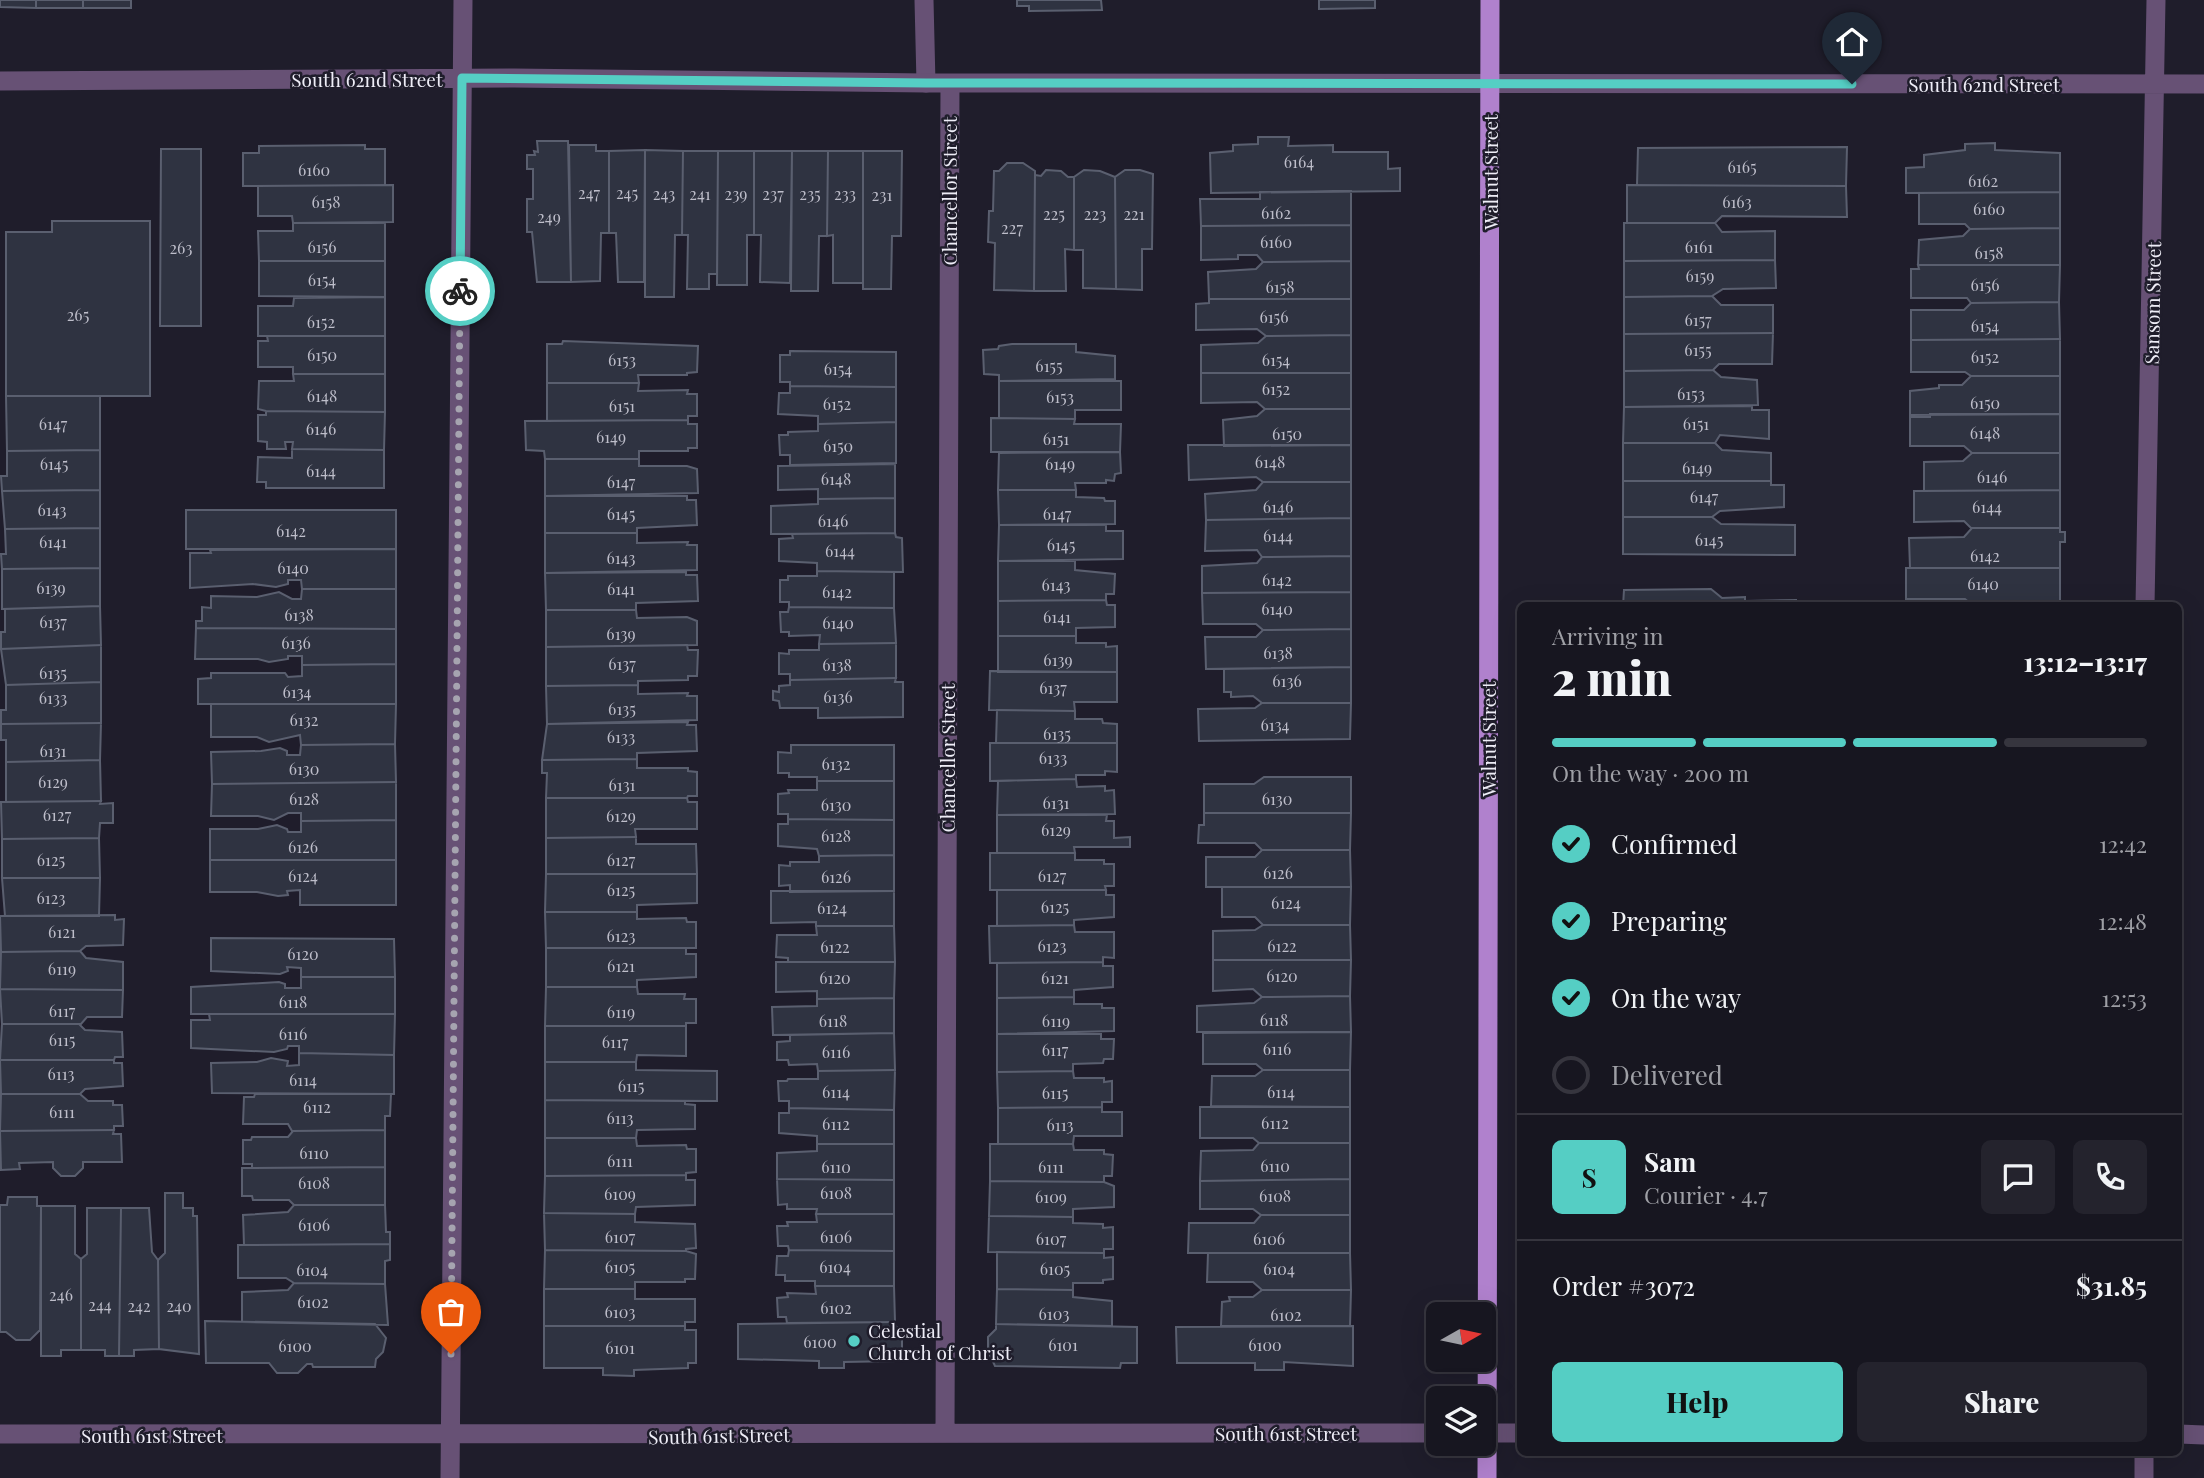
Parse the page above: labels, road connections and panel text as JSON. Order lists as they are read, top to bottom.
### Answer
{
  "streets": {
    "main road": ["Walnut Street"],
    "street": [
      "South 62nd Street",
      "Chancellor Street",
      "Sansom Street",
      "South 61st Street"
    ]
  },
  "crossings": [
    ["South 62nd Street", "Walnut Street"],
    ["South 62nd Street", "Chancellor Street"],
    ["South 62nd Street", "Sansom Street"],
    ["Chancellor Street", "South 61st Street"]
  ],
  "places": ["Celestial Church of Christ"],
  "house_numbers": [
    "6164",
    "6165",
    "6160",
    "6162",
    "247",
    "245",
    "243",
    "241",
    "239",
    "237",
    "235",
    "233",
    "231",
    "6158",
    "6163",
    "6160",
    "6162",
    "225",
    "223",
    "221",
    "249",
    "227",
    "6160",
    "6156",
    "6161",
    "263",
    "6158",
    "6159",
    "6154",
    "6156",
    "6158",
    "265",
    "6156",
    "6157",
    "6152",
    "6154",
    "6155",
    "6150",
    "6152",
    "6153",
    "6154",
    "6155",
    "6154",
    "6152",
    "6153",
    "6148",
    "6153",
    "6150",
    "6152",
    "6151",
    "6147",
    "6151",
    "6146",
    "6148",
    "6150",
    "6149",
    "6151",
    "6150",
    "6148",
    "6145",
    "6149",
    "6149",
    "6144",
    "6146",
    "6148",
    "6147",
    "6147",
    "6146",
    "6144",
    "6143",
    "6145",
    "6147",
    "6146",
    "6142",
    "6144",
    "6145",
    "6141",
    "6145",
    "6144",
    "6142",
    "6143",
    "6140",
    "6142",
    "6140",
    "6143",
    "6139",
    "6141",
    "6142",
    "6140",
    "6138",
    "6141",
    "6137",
    "6140",
    "6139",
    "6136",
    "6138",
    "6139",
    "6137",
    "6138",
    "6135",
    "6136",
    "6137",
    "6134",
    "6136",
    "6133",
    "6135",
    "6132",
    "6134",
    "6135",
    "6133",
    "6131",
    "6133",
    "6132",
    "6130",
    "6129",
    "6131",
    "6128",
    "6130",
    "6131",
    "6130",
    "6127",
    "6129",
    "6129",
    "6128",
    "6126",
    "6125",
    "6127",
    "6126",
    "6124",
    "6127",
    "6126",
    "6125",
    "6123",
    "6124",
    "6125",
    "6124",
    "6121",
    "6123",
    "6123",
    "6122",
    "6122",
    "6120",
    "6121",
    "6119",
    "6120",
    "6120",
    "6121",
    "6118",
    "6117",
    "6119",
    "6118",
    "6118",
    "6119",
    "6116",
    "6115",
    "6117",
    "6116",
    "6117",
    "6116",
    "6113",
    "6114",
    "6115",
    "6114",
    "6114",
    "6115",
    "6112",
    "6111",
    "6113",
    "6112",
    "6112",
    "6113",
    "6110",
    "6111",
    "6110",
    "6110",
    "6111",
    "6108",
    "6108",
    "6109",
    "6108",
    "6109",
    "6106",
    "6107",
    "6106",
    "6107",
    "6106",
    "6105",
    "6104",
    "6105",
    "6104",
    "6104",
    "246",
    "6102",
    "244",
    "242",
    "240",
    "6102",
    "6103",
    "6103",
    "6102",
    "6100",
    "6101",
    "6100",
    "6100",
    "6101"
  ],
  "north": "right",
  "page": {
    "heading": ["2 min", "Arriving in", "13:12–13:17"],
    "panel": [
      "Sam",
      "Courier · 4.7",
      "Order #3072",
      "$31.85"
    ],
    "bar": "On the way · 200 m",
    "list": [
      ["Confirmed", "12:42"],
      ["Preparing", "12:48"],
      ["On the way", "12:53"],
      "Delivered"
    ],
    "round": "S",
    "buttons": ["Help", "Share"]
  }
}
